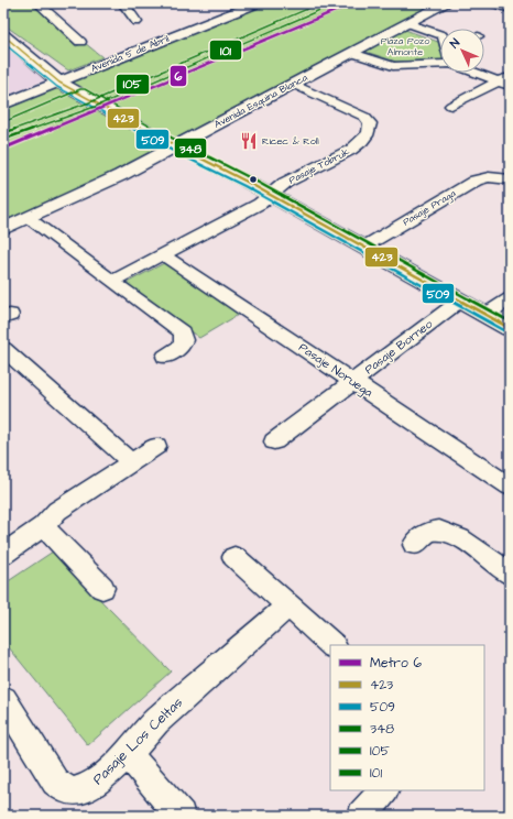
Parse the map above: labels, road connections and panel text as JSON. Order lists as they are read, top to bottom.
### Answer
{
  "streets": {
    "main road": ["Avenida 5 de Abril", "Avenida Esquina Blanca"],
    "street": [
      "Pasaje Tobruk",
      "Pasaje Praga",
      "Pasaje Borneo",
      "Pasaje Noruega",
      "Pasaje Los Celtas"
    ]
  },
  "crossings": [
    ["Avenida Esquina Blanca", "Pasaje Tobruk"],
    ["Pasaje Tobruk", "Pasaje Noruega"],
    ["Pasaje Borneo", "Pasaje Noruega"]
  ],
  "parks": ["Plaza Pozo Almonte"],
  "places": {
    "restaurant": ["Ricec & Roll"]
  },
  "lines": [
    "metro line 6",
    "transit line I05",
    "transit line I01",
    "transit line 423",
    "transit line 509",
    "transit line 348"
  ],
  "legend": [
    "Metro 6",
    "423",
    "509",
    "348",
    "I05",
    "I01"
  ],
  "north": "top left"
}
